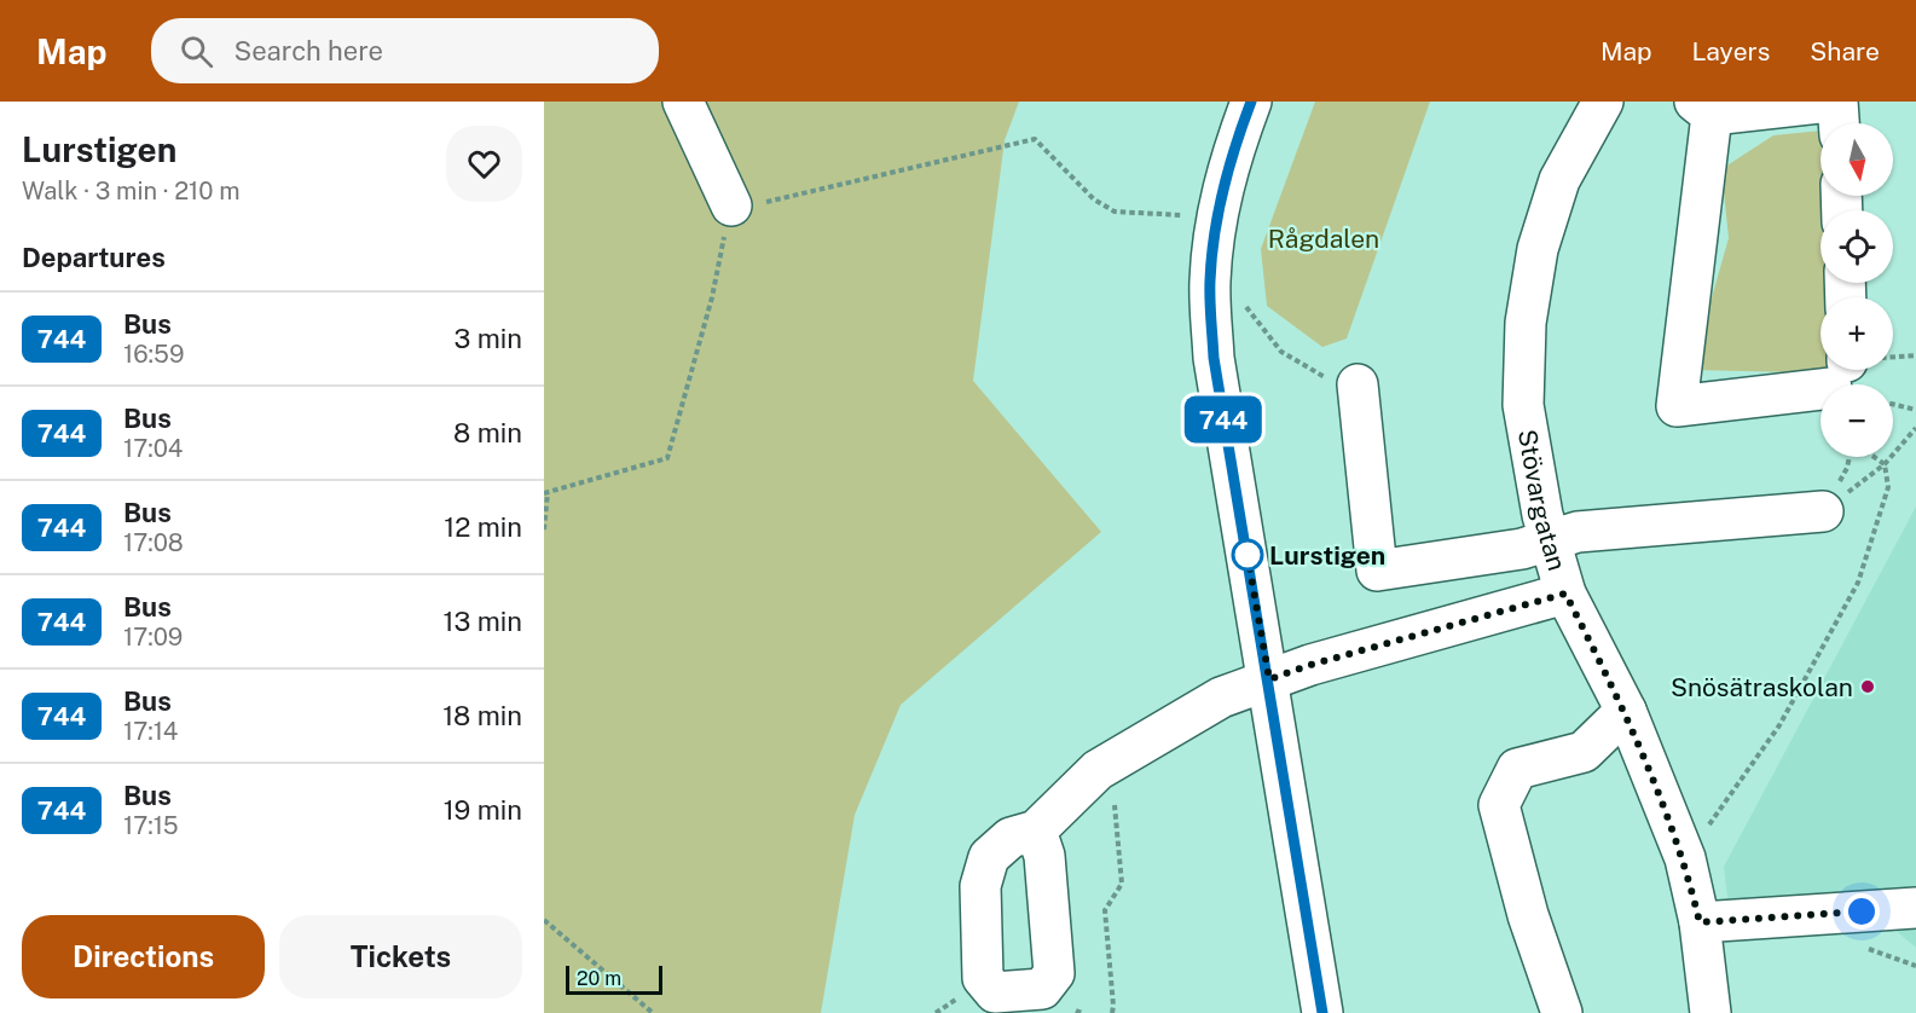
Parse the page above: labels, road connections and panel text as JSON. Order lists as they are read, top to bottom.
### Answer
{
  "streets": {
    "street": ["Stövargatan"]
  },
  "parks": ["Rågdalen"],
  "places": ["Lurstigen", "Snösätraskolan"],
  "lines": ["bus line 744"],
  "scale_bar": "20 m",
  "north": "bottom",
  "page": {
    "header": "Map",
    "search": "Search here",
    "nav": ["Map", "Layers", "Share"],
    "heading": [
      ["Lurstigen", "Walk · 3 min · 210 m"],
      "Departures"
    ],
    "on_map": "744",
    "map_buttons": ["+", "−"],
    "list": [
      {
        "mark": "744",
        "name": "Bus",
        "note": "16:59",
        "value": "3 min"
      },
      {
        "mark": "744",
        "name": "Bus",
        "note": "17:04",
        "value": "8 min"
      },
      {
        "mark": "744",
        "name": "Bus",
        "note": "17:08",
        "value": "12 min"
      },
      {
        "mark": "744",
        "name": "Bus",
        "note": "17:09",
        "value": "13 min"
      },
      {
        "mark": "744",
        "name": "Bus",
        "note": "17:14",
        "value": "18 min"
      },
      {
        "mark": "744",
        "name": "Bus",
        "note": "17:15",
        "value": "19 min"
      }
    ],
    "buttons": ["Directions", "Tickets"],
    "scale": "20 m"
  }
}
